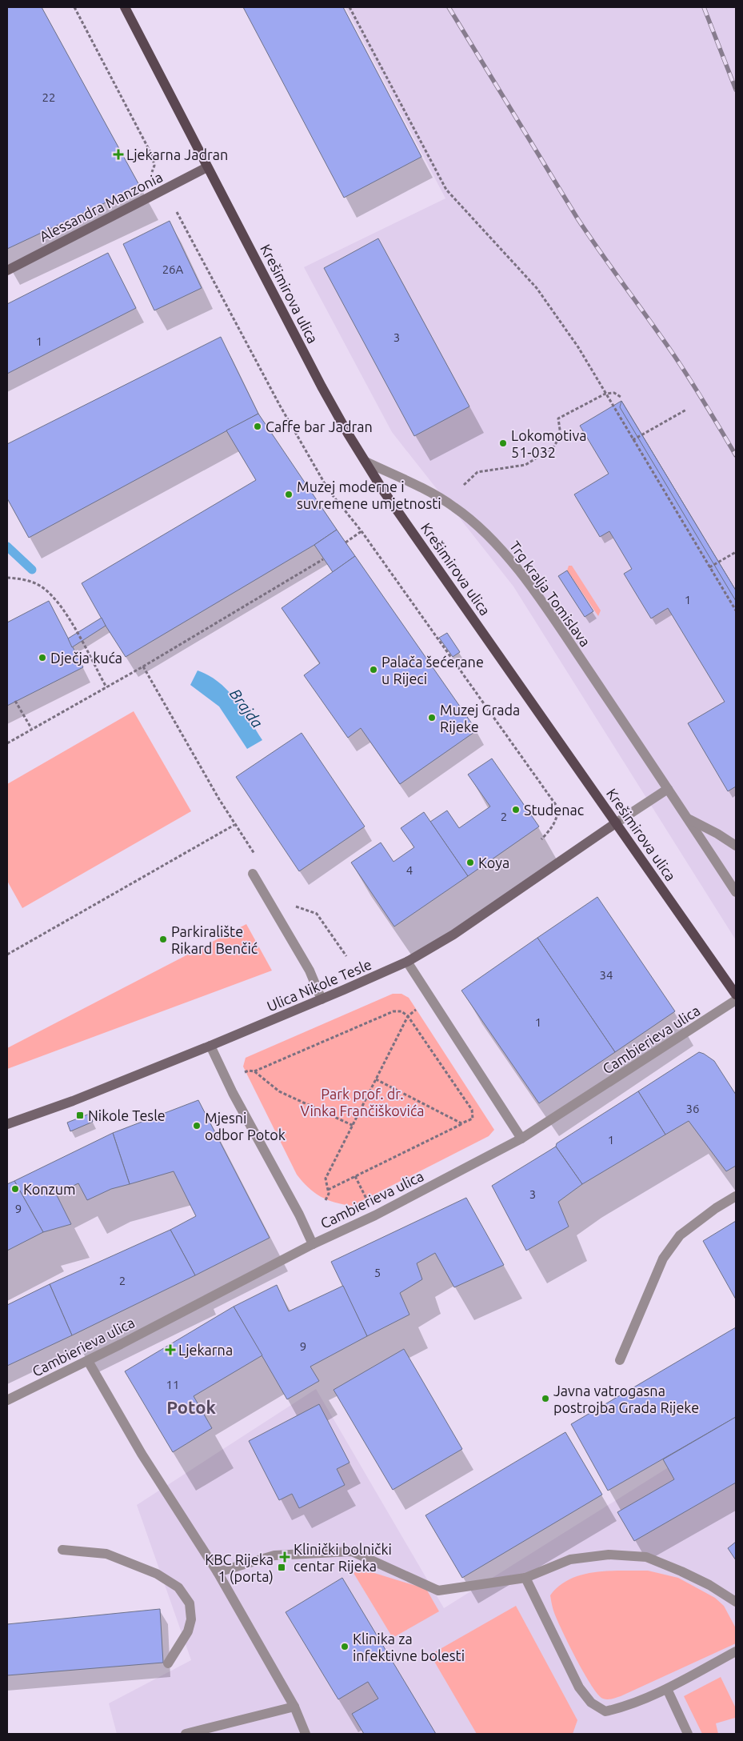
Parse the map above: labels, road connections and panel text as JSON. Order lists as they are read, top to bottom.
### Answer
{
  "streets": {
    "main road": ["Alessandra Manzonia", "Krešimirova ulica", "Ulica Nikole Tesle"],
    "street": ["Trg kralja Tomislava", "Cambierieva ulica"]
  },
  "crossings": [
    ["Alessandra Manzonia", "Krešimirova ulica"],
    ["Krešimirova ulica", "Trg kralja Tomislava"],
    ["Krešimirova ulica", "Ulica Nikole Tesle"]
  ],
  "districts": ["Potok"],
  "water": ["Brajda"],
  "parks": ["Park prof. dr. Vinka Frančiškovića"],
  "places": {
    "health": ["Ljekarna Jadran", "Ljekarna", "Klinički bolnički centar Rijeka"],
    "other": [
      "Caffe bar Jadran",
      "Lokomotiva 51-032",
      "Muzej moderne i suvremene umjetnosti",
      "Dječja kuća",
      "Palača šećerane u Rijeci",
      "Muzej Grada Rijeke",
      "Studenac",
      "Koya",
      "Parkiralište Rikard Benčić",
      "Mjesni odbor Potok",
      "Konzum",
      "Javna vatrogasna postrojba Grada Rijeke",
      "Klinika za infektivne bolesti"
    ],
    "transit": ["Nikole Tesle", "KBC Rijeka 1 (porta)"]
  },
  "house_numbers": [
    "22",
    "26A",
    "3",
    "1",
    "1",
    "2",
    "4",
    "34",
    "1",
    "36",
    "1",
    "3",
    "9",
    "5",
    "2",
    "9",
    "11"
  ]
}
